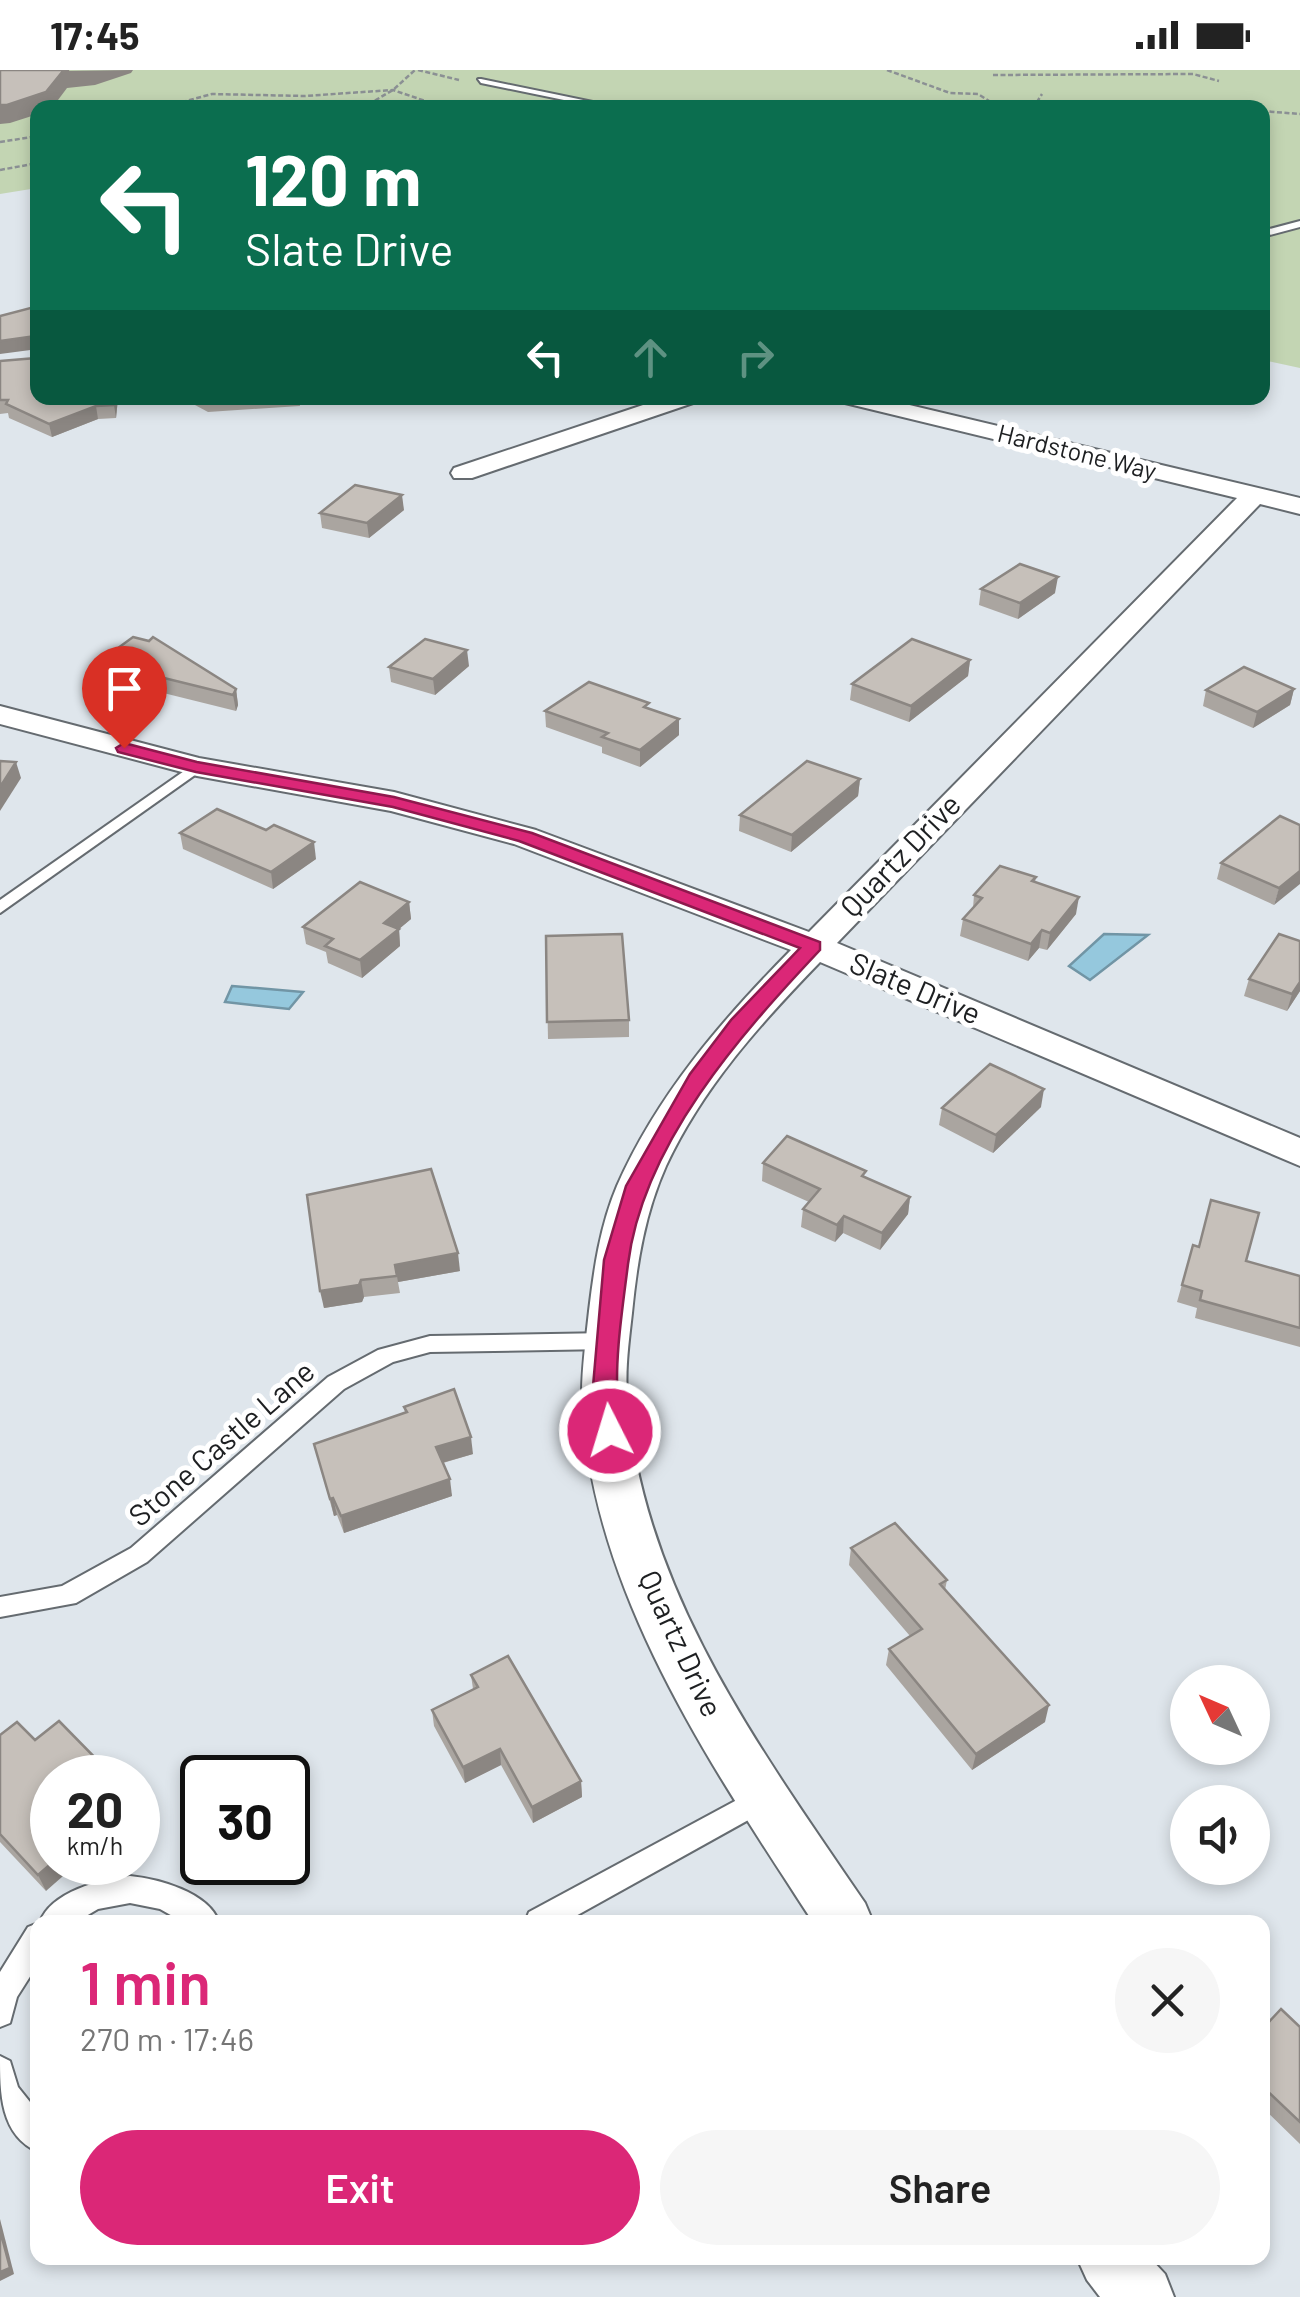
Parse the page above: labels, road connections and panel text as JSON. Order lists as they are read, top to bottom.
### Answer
{
  "streets": {
    "street": ["Hardstone Way", "Quartz Drive", "Slate Drive"],
    "lane": ["Stone Castle Lane"]
  },
  "crossings": [
    ["Hardstone Way", "Quartz Drive"],
    ["Quartz Drive", "Slate Drive"],
    ["Quartz Drive", "Stone Castle Lane"]
  ],
  "north": "top left",
  "page": {
    "status": "17:45",
    "turn": ["120 m", "Slate Drive"],
    "speed": "20 km/h",
    "limit": "30",
    "heading": ["1 min", "270 m · 17:46"],
    "buttons": ["Exit", "Share"]
  }
}
